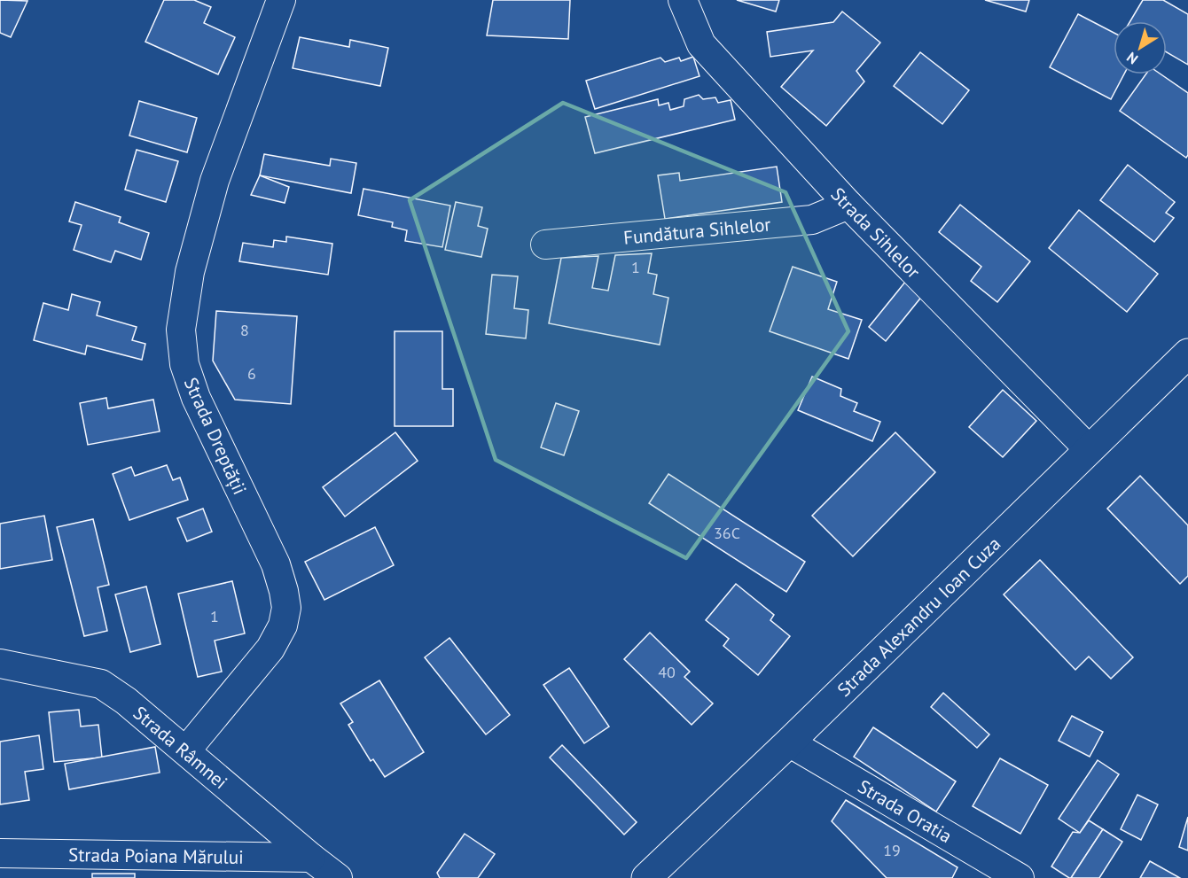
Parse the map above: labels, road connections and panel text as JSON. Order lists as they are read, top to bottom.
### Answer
{
  "streets": {
    "main road": ["Strada Alexandru Ioan Cuza"],
    "street": [
      "Fundătura Sihlelor",
      "Strada Sihlelor",
      "Strada Dreptății",
      "Strada Râmnei",
      "Strada Oratia",
      "Strada Poiana Mărului"
    ]
  },
  "crossings": [
    ["Fundătura Sihlelor", "Strada Sihlelor"],
    ["Strada Sihlelor", "Strada Alexandru Ioan Cuza"],
    ["Strada Dreptății", "Strada Râmnei"],
    ["Strada Alexandru Ioan Cuza", "Strada Oratia"],
    ["Strada Râmnei", "Strada Poiana Mărului"]
  ],
  "house_numbers": [
    "1",
    "8",
    "6",
    "36C",
    "1",
    "40",
    "19"
  ],
  "north": "bottom left"
}
